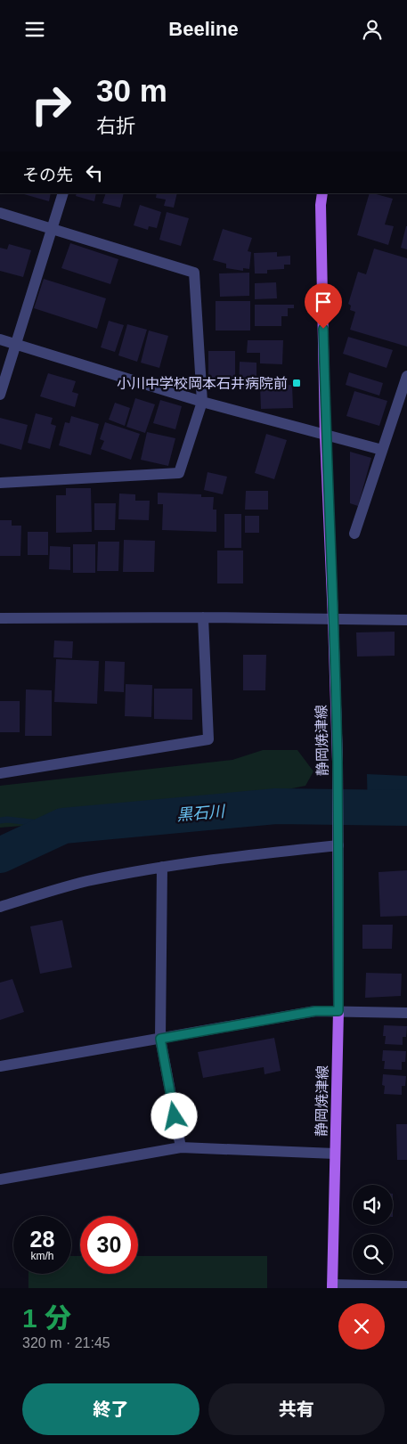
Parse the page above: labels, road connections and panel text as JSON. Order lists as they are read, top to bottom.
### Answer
{
  "streets": {
    "main road": ["静岡焼津線"]
  },
  "water": ["黒石川"],
  "places": {
    "transit": ["小川中学校岡本石井病院前"]
  },
  "page": {
    "header": "Beeline",
    "turn": ["30 m", "右折"],
    "then": "その先",
    "speed": "28 km/h",
    "limit": "30",
    "heading": ["1 分", "320 m · 21:45"],
    "buttons": ["終了", "共有"]
  }
}
